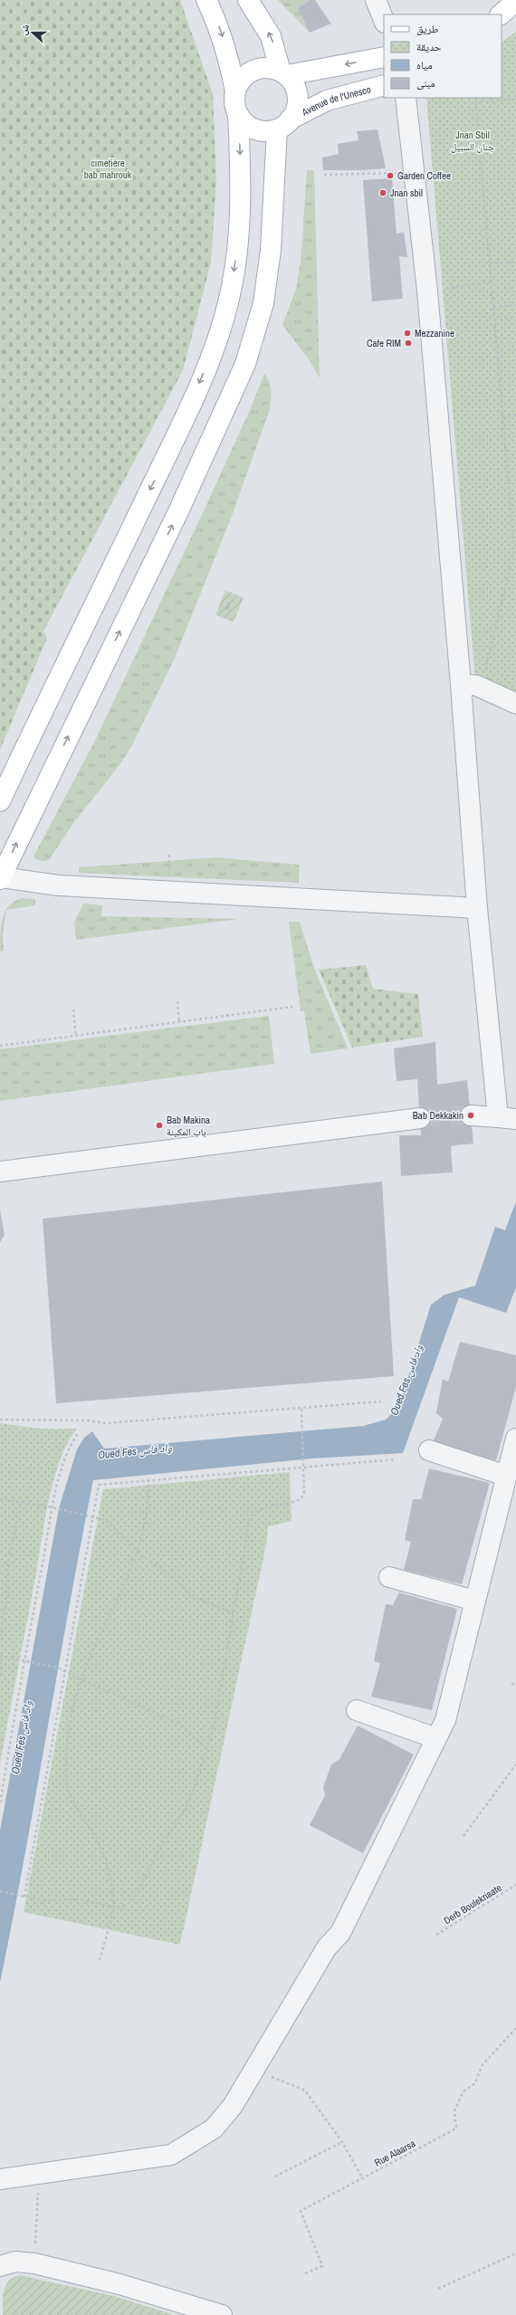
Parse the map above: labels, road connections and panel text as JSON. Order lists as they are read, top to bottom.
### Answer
{
  "streets": {
    "main road": ["Avenue de l'Unesco"],
    "path": ["Derb Boulekriaate", "Rue Alaarsa"]
  },
  "water": ["Oued Fes واد فاس"],
  "parks": ["Jnan Sbil جنان السبيل", "cimetière bab mahrouk"],
  "places": [
    "Garden Coffee",
    "Jnan sbil",
    "Mezzanine",
    "Cafe RIM",
    "Bab Dekkakin",
    "Bab Makina باب المكينة"
  ],
  "legend": [
    "طريق",
    "حديقة",
    "مياه",
    "مبنى"
  ],
  "north": "left"
}
